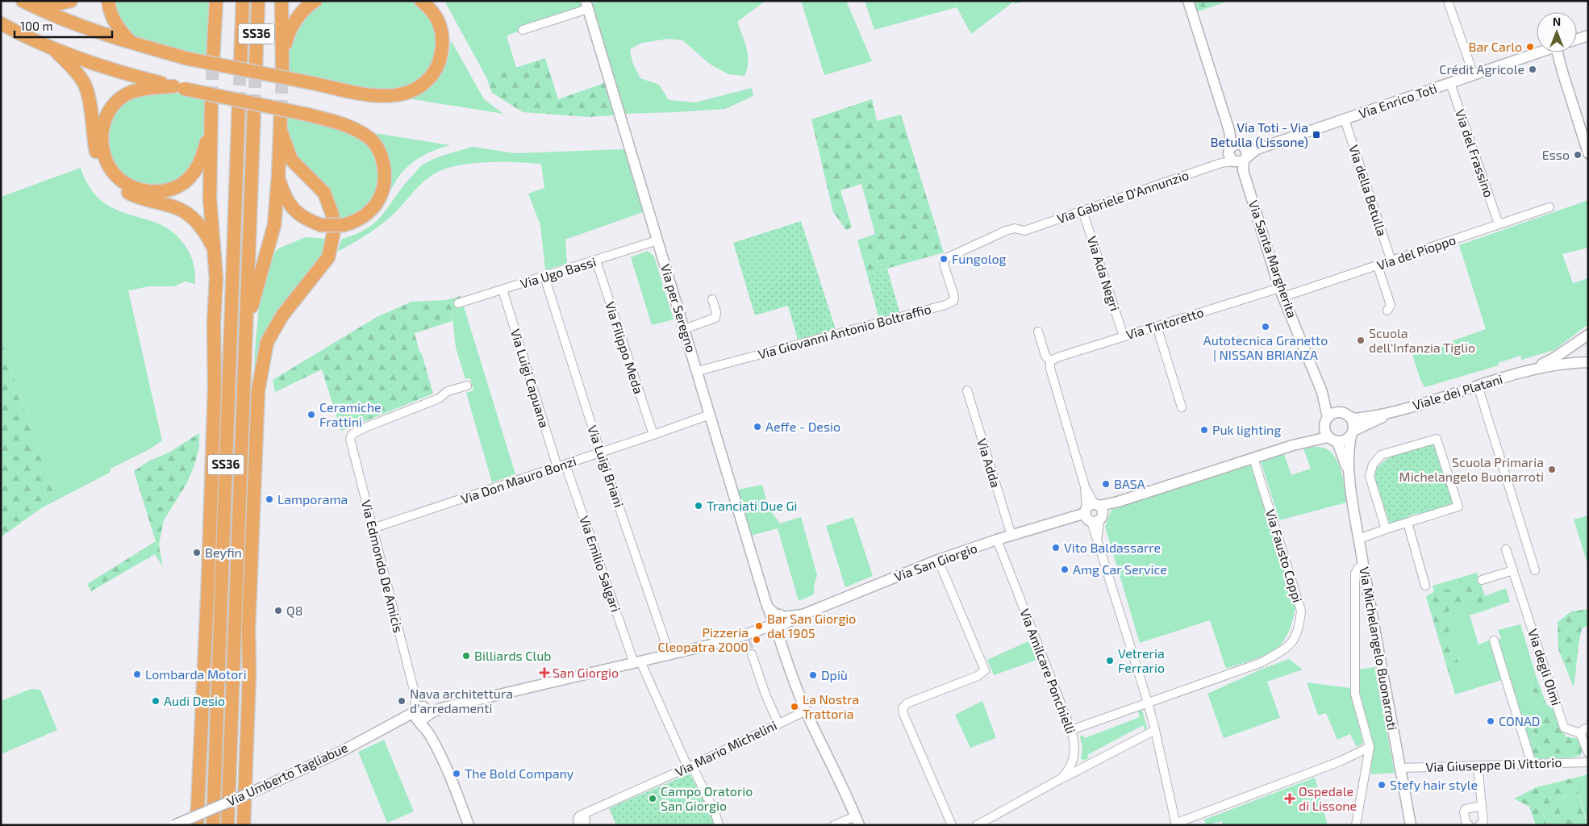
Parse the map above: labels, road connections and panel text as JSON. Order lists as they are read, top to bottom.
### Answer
{
  "streets": {
    "highway": ["SS36"],
    "street": [
      "Via Enrico Toti",
      "Via del Frassino",
      "Via della Betulla",
      "Via Gabriele D'Annunzio",
      "Via del Pioppo",
      "Via Santa Margherita",
      "Via Ugo Bassi",
      "Via Ada Negri",
      "Via per Seregno",
      "Via Tintoretto",
      "Via Giovanni Antonio Boltraffio",
      "Via Filippo Meda",
      "Via Luigi Capuana",
      "Viale dei Platani",
      "Via Adda",
      "Via Luigi Briani",
      "Via Don Mauro Bonzi",
      "Via Fausto Coppi",
      "Via San Giorgio",
      "Via Emilio Salgari",
      "Via Edmondo De Amicis",
      "Via Michelangelo Buonarroti",
      "Via degli Olmi",
      "Via Amilcare Ponchielli",
      "Via Mario Michelini",
      "Via Giuseppe Di Vittorio",
      "Via Umberto Tagliabue"
    ]
  },
  "crossings": [
    ["Via Enrico Toti", "Via del Frassino"],
    ["Via Enrico Toti", "Via della Betulla"],
    ["Via Enrico Toti", "Via Gabriele D'Annunzio"],
    ["Via Enrico Toti", "Via Santa Margherita"],
    ["Via del Frassino", "Via del Pioppo"],
    ["Via della Betulla", "Via del Pioppo"],
    ["Via Gabriele D'Annunzio", "Via Santa Margherita"],
    ["Via Gabriele D'Annunzio", "Via Ada Negri"],
    ["Via Gabriele D'Annunzio", "Via Giovanni Antonio Boltraffio"],
    ["Via del Pioppo", "Via Santa Margherita"],
    ["Via del Pioppo", "Via Tintoretto"],
    ["Via Santa Margherita", "Via Tintoretto"],
    ["Via Santa Margherita", "Viale dei Platani"],
    ["Via Santa Margherita", "Via San Giorgio"],
    ["Via Santa Margherita", "Via Michelangelo Buonarroti"],
    ["Via Ugo Bassi", "Via per Seregno"],
    ["Via Ugo Bassi", "Via Filippo Meda"],
    ["Via Ugo Bassi", "Via Luigi Capuana"],
    ["Via Ugo Bassi", "Via Luigi Briani"],
    ["Via Ada Negri", "Via Tintoretto"],
    ["Via per Seregno", "Via Giovanni Antonio Boltraffio"],
    ["Via per Seregno", "Via Don Mauro Bonzi"],
    ["Via per Seregno", "Via San Giorgio"],
    ["Via per Seregno", "Via Mario Michelini"],
    ["Via per Seregno", "Via Umberto Tagliabue"],
    ["Via Filippo Meda", "Via Don Mauro Bonzi"],
    ["Via Luigi Capuana", "Via Don Mauro Bonzi"],
    ["Via Luigi Capuana", "Via Emilio Salgari"],
    ["Viale dei Platani", "Via San Giorgio"],
    ["Viale dei Platani", "Via Michelangelo Buonarroti"],
    ["Via Adda", "Via San Giorgio"],
    ["Via Luigi Briani", "Via Don Mauro Bonzi"],
    ["Via Luigi Briani", "Via Umberto Tagliabue"],
    ["Via Don Mauro Bonzi", "Via Emilio Salgari"],
    ["Via Don Mauro Bonzi", "Via Edmondo De Amicis"],
    ["Via Fausto Coppi", "Via San Giorgio"],
    ["Via Fausto Coppi", "Via Amilcare Ponchielli"],
    ["Via San Giorgio", "Via Michelangelo Buonarroti"],
    ["Via San Giorgio", "Via Amilcare Ponchielli"],
    ["Via San Giorgio", "Via Umberto Tagliabue"],
    ["Via Emilio Salgari", "Via Mario Michelini"],
    ["Via Emilio Salgari", "Via Umberto Tagliabue"],
    ["Via Edmondo De Amicis", "Via Umberto Tagliabue"],
    ["Via Michelangelo Buonarroti", "Via Giuseppe Di Vittorio"]
  ],
  "places": {
    "other": [
      "Bar Carlo",
      "Crédit Agricole",
      "Esso",
      "Fungolog",
      "Autotecnica Granetto | NISSAN BRIANZA",
      "Scuola dell'Infanzia Tiglio",
      "Ceramiche Frattini",
      "Aeffe - Desio",
      "Puk lighting",
      "Scuola Primaria Michelangelo Buonarroti",
      "BASA",
      "Lamporama",
      "Tranciati Due Gi",
      "Vito Baldassarre",
      "Beyfin",
      "Amg Car Service",
      "Q8",
      "Bar San Giorgio dal 1905",
      "Pizzeria Cleopatra 2000",
      "Billiards Club",
      "Vetreria Ferrario",
      "Lombarda Motori",
      "Dpiù",
      "Audi Desio",
      "Nava architettura d'arredamenti",
      "La Nostra Trattoria",
      "CONAD",
      "The Bold Company",
      "Stefy hair style",
      "Campo Oratorio San Giorgio"
    ],
    "transit": ["Via Toti - Via Betulla (Lissone)"],
    "health": ["San Giorgio", "Ospedale di Lissone"]
  },
  "scale_bar": "100 m",
  "north": "top"
}
